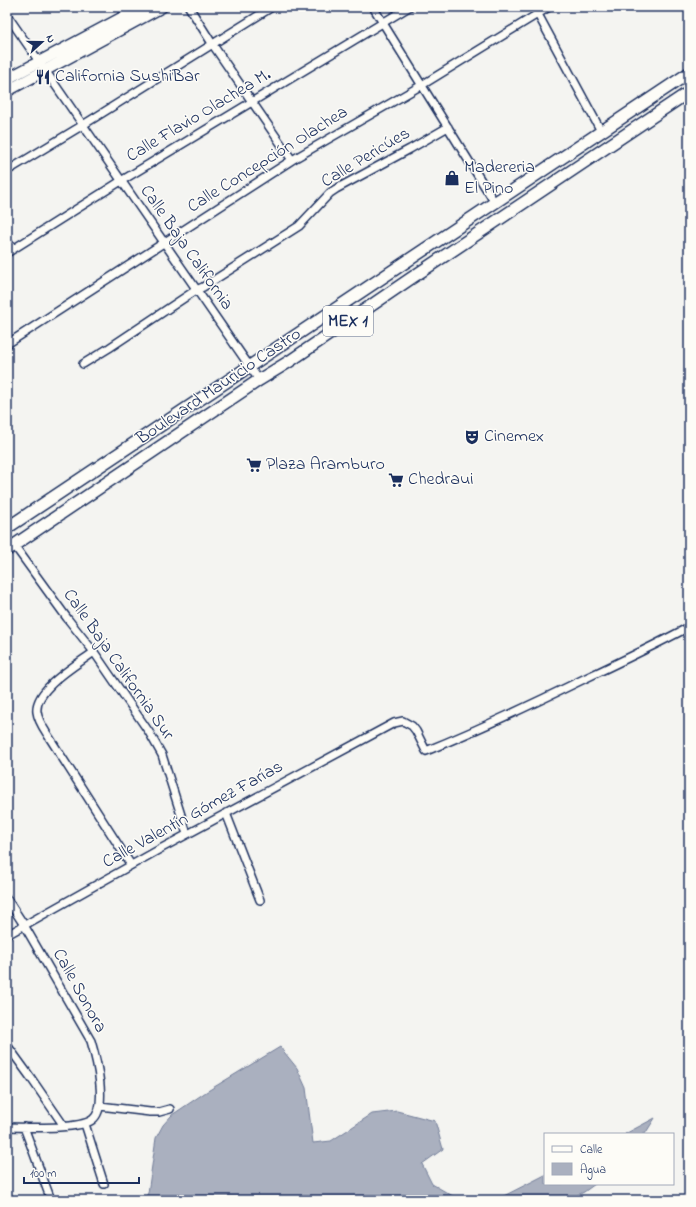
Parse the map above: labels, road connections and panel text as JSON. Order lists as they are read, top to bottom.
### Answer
{
  "streets": {
    "main road": ["MEX 1", "Boulevard Mauricio Castro"],
    "street": [
      "Calle Flavio Olachea M.",
      "Calle Pericúes",
      "Calle Concepción Olachea",
      "Calle Baja California",
      "Calle Baja California Sur",
      "Calle Valentín Gómez Farías",
      "Calle Sonora"
    ]
  },
  "crossings": [
    ["Calle Flavio Olachea M.", "Calle Baja California"],
    ["Calle Pericúes", "Calle Baja California"],
    ["Calle Concepción Olachea", "Calle Baja California"],
    ["Calle Baja California", "Boulevard Mauricio Castro"],
    ["Boulevard Mauricio Castro", "Calle Baja California Sur"],
    ["Calle Baja California Sur", "Calle Valentín Gómez Farías"],
    ["Calle Valentín Gómez Farías", "Calle Sonora"]
  ],
  "places": {
    "restaurant": ["California SushiBar"],
    "shop": ["Madereria El Pino"],
    "theatre": ["Cinemex"],
    "supermarket": ["Plaza Aramburo", "Chedraui"]
  },
  "legend": ["Calle", "Agua"],
  "scale_bar": "100 m",
  "north": "right"
}
